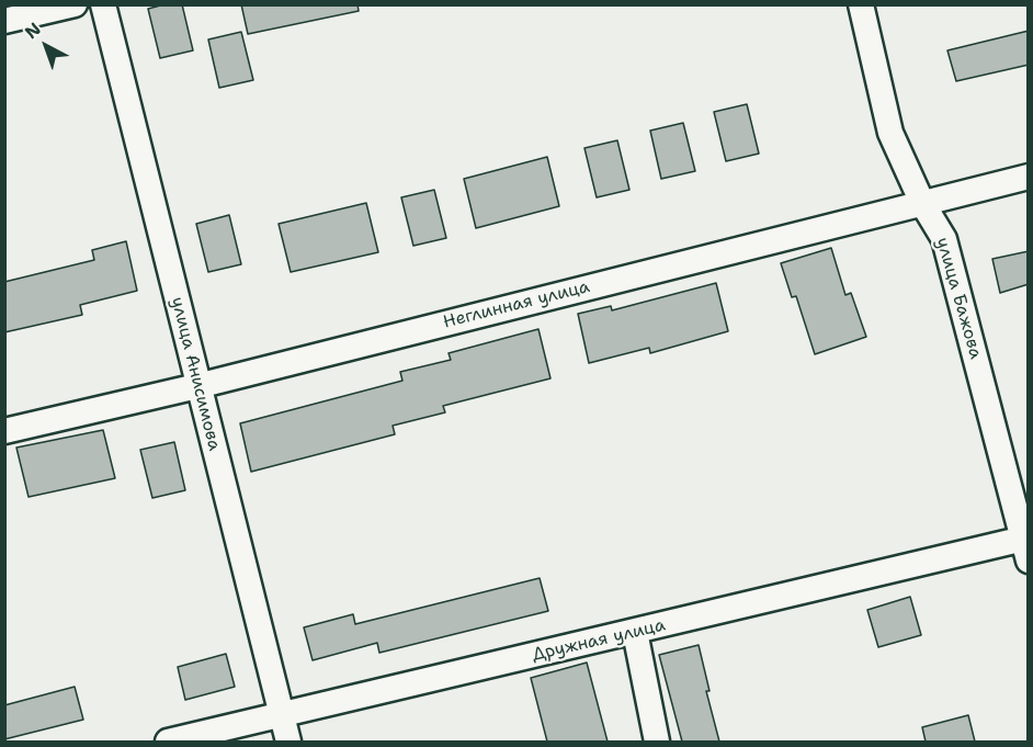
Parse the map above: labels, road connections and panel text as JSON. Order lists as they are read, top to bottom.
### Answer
{
  "streets": {
    "street": [
      "улица Бажова",
      "Неглинная улица",
      "улица Анисимова",
      "Дружная улица"
    ]
  },
  "crossings": [
    ["улица Бажова", "Неглинная улица"],
    ["улица Бажова", "Дружная улица"],
    ["Неглинная улица", "улица Анисимова"],
    ["улица Анисимова", "Дружная улица"]
  ],
  "north": "top left"
}
